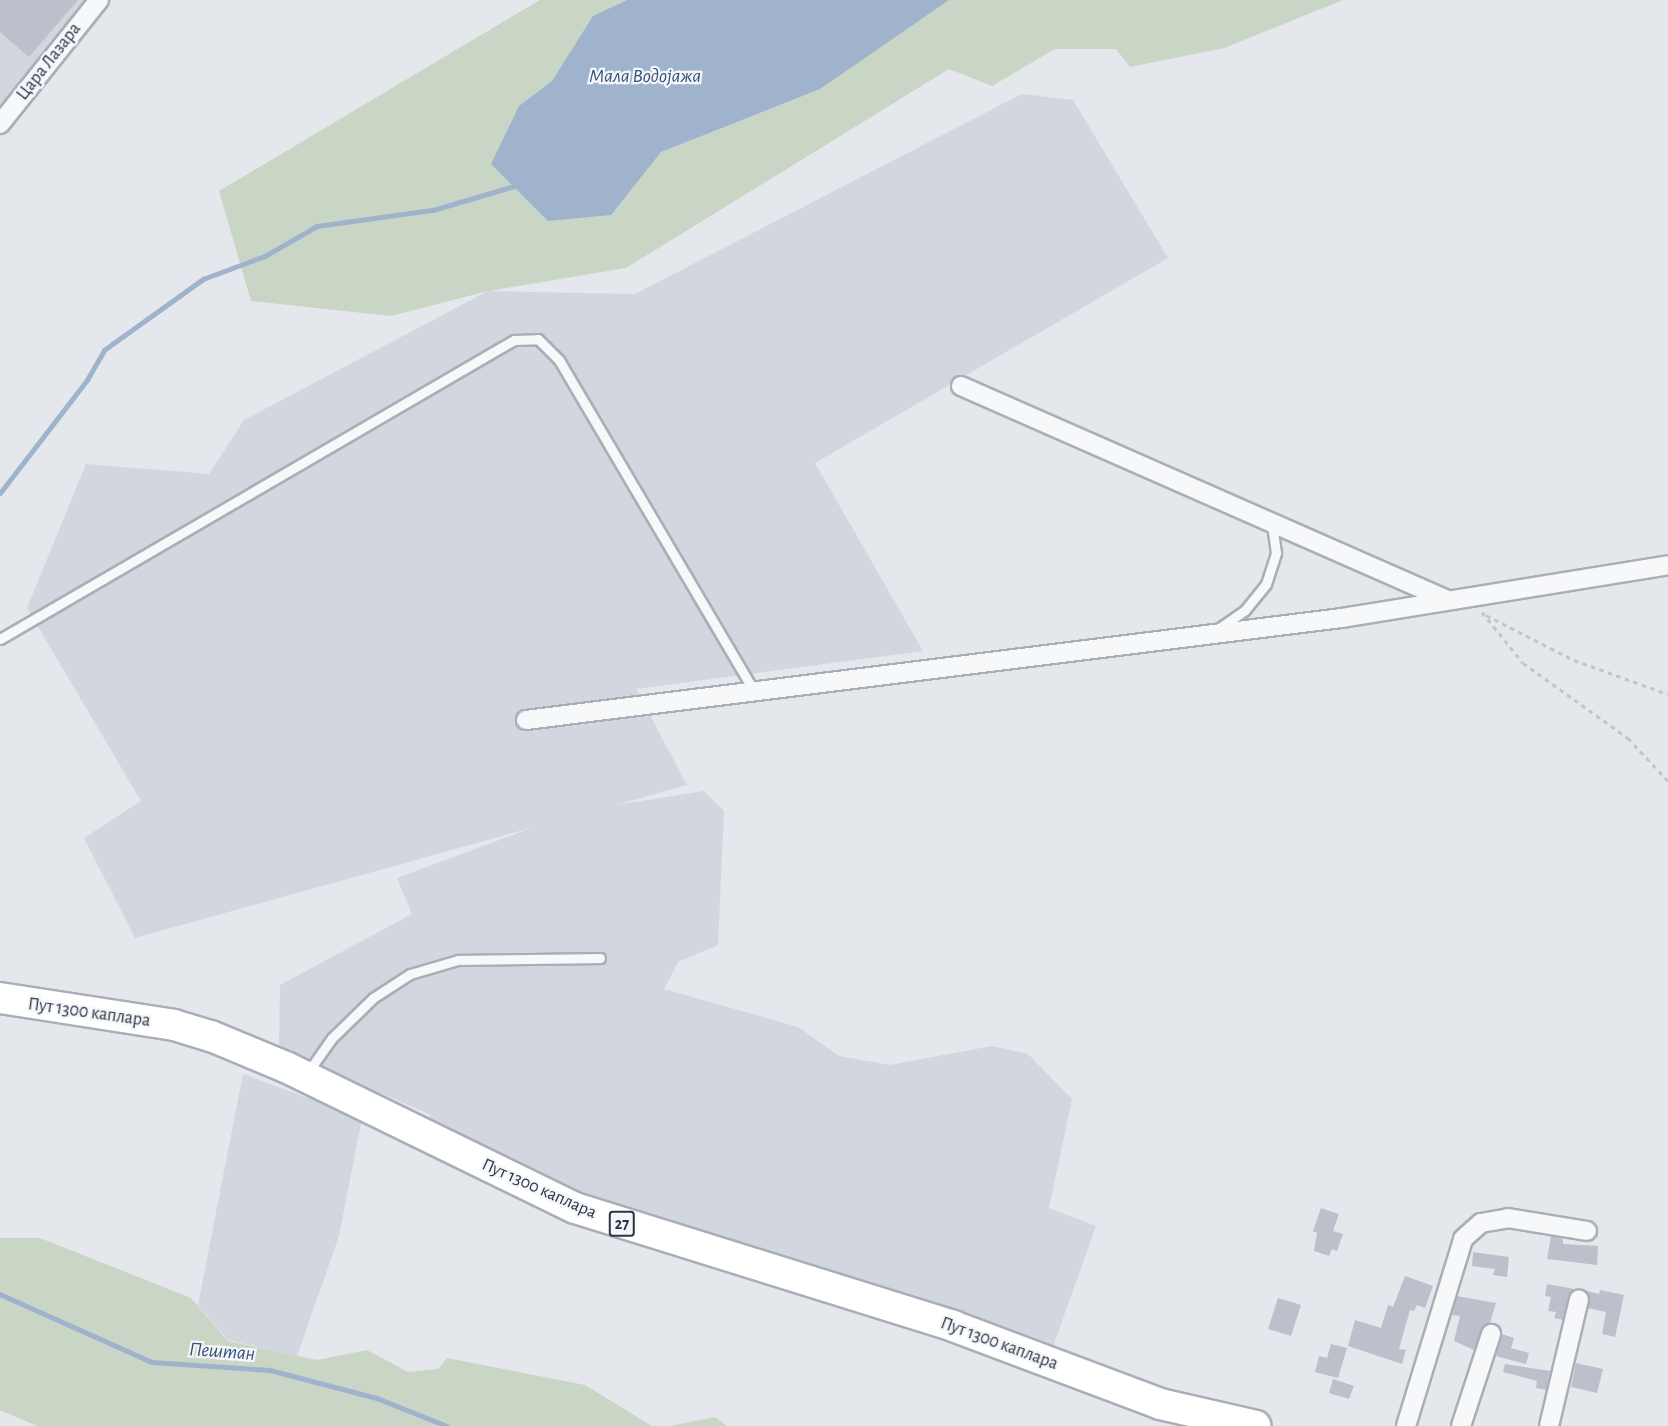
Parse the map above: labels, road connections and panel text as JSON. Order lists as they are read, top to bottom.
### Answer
{
  "streets": {
    "main road": ["Пут 1300 каплара", "27"],
    "street": ["Цара Лазара"]
  },
  "water": ["Мала Водојажа", "Пештан"]
}
